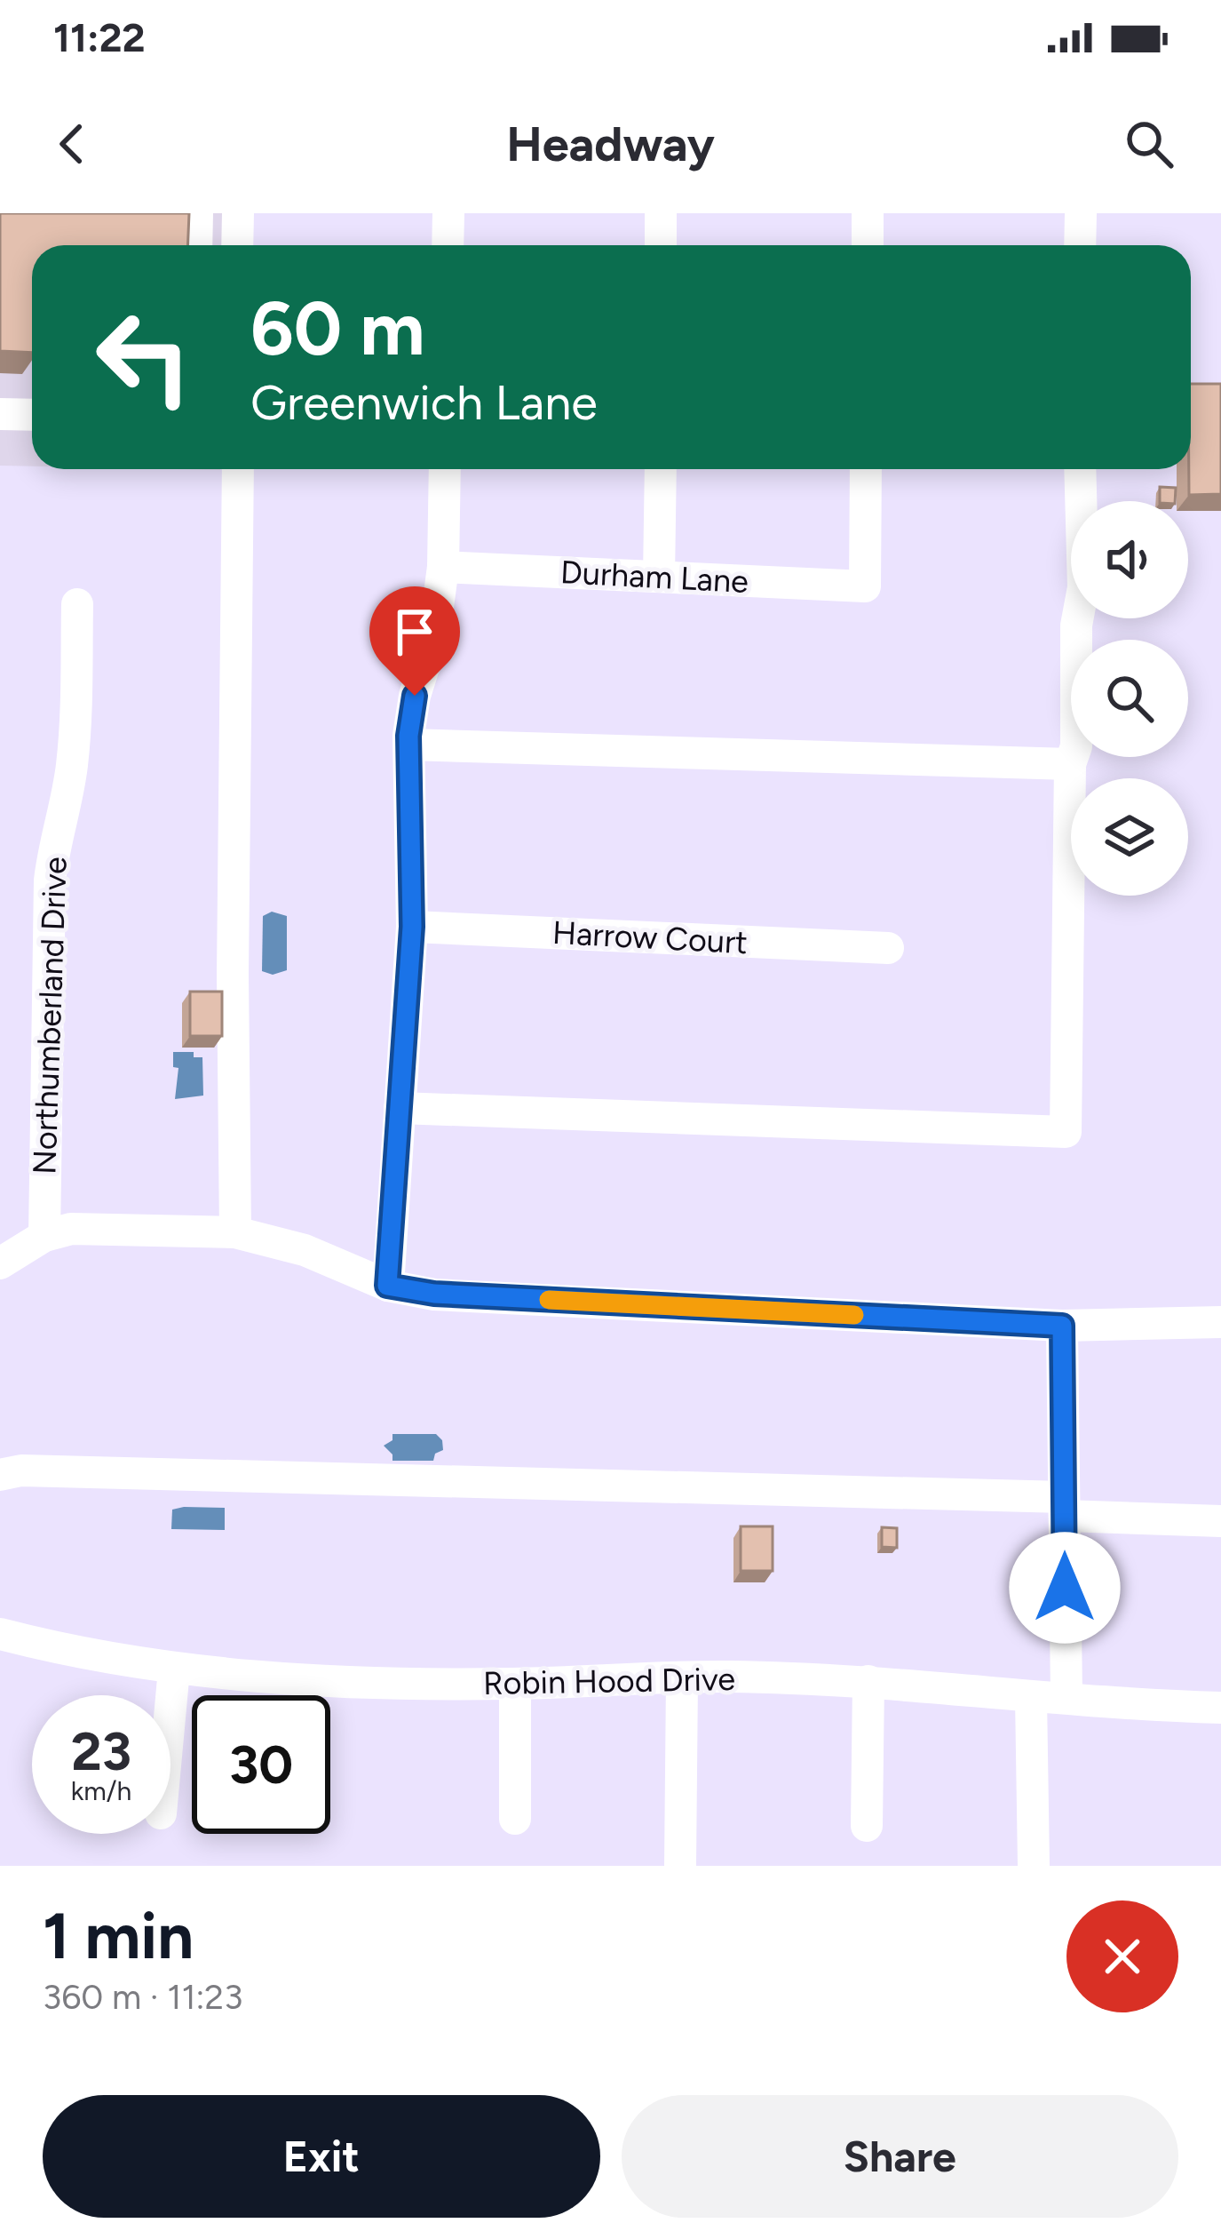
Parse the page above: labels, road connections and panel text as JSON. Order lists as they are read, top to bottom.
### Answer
{
  "streets": {
    "street": [
      "Durham Lane",
      "Harrow Court",
      "Northumberland Drive",
      "Robin Hood Drive"
    ]
  },
  "page": {
    "status": "11:22",
    "header": "Headway",
    "turn": ["60 m", "Greenwich Lane"],
    "speed": "23 km/h",
    "limit": "30",
    "heading": ["1 min", "360 m · 11:23"],
    "buttons": ["Exit", "Share"]
  }
}
